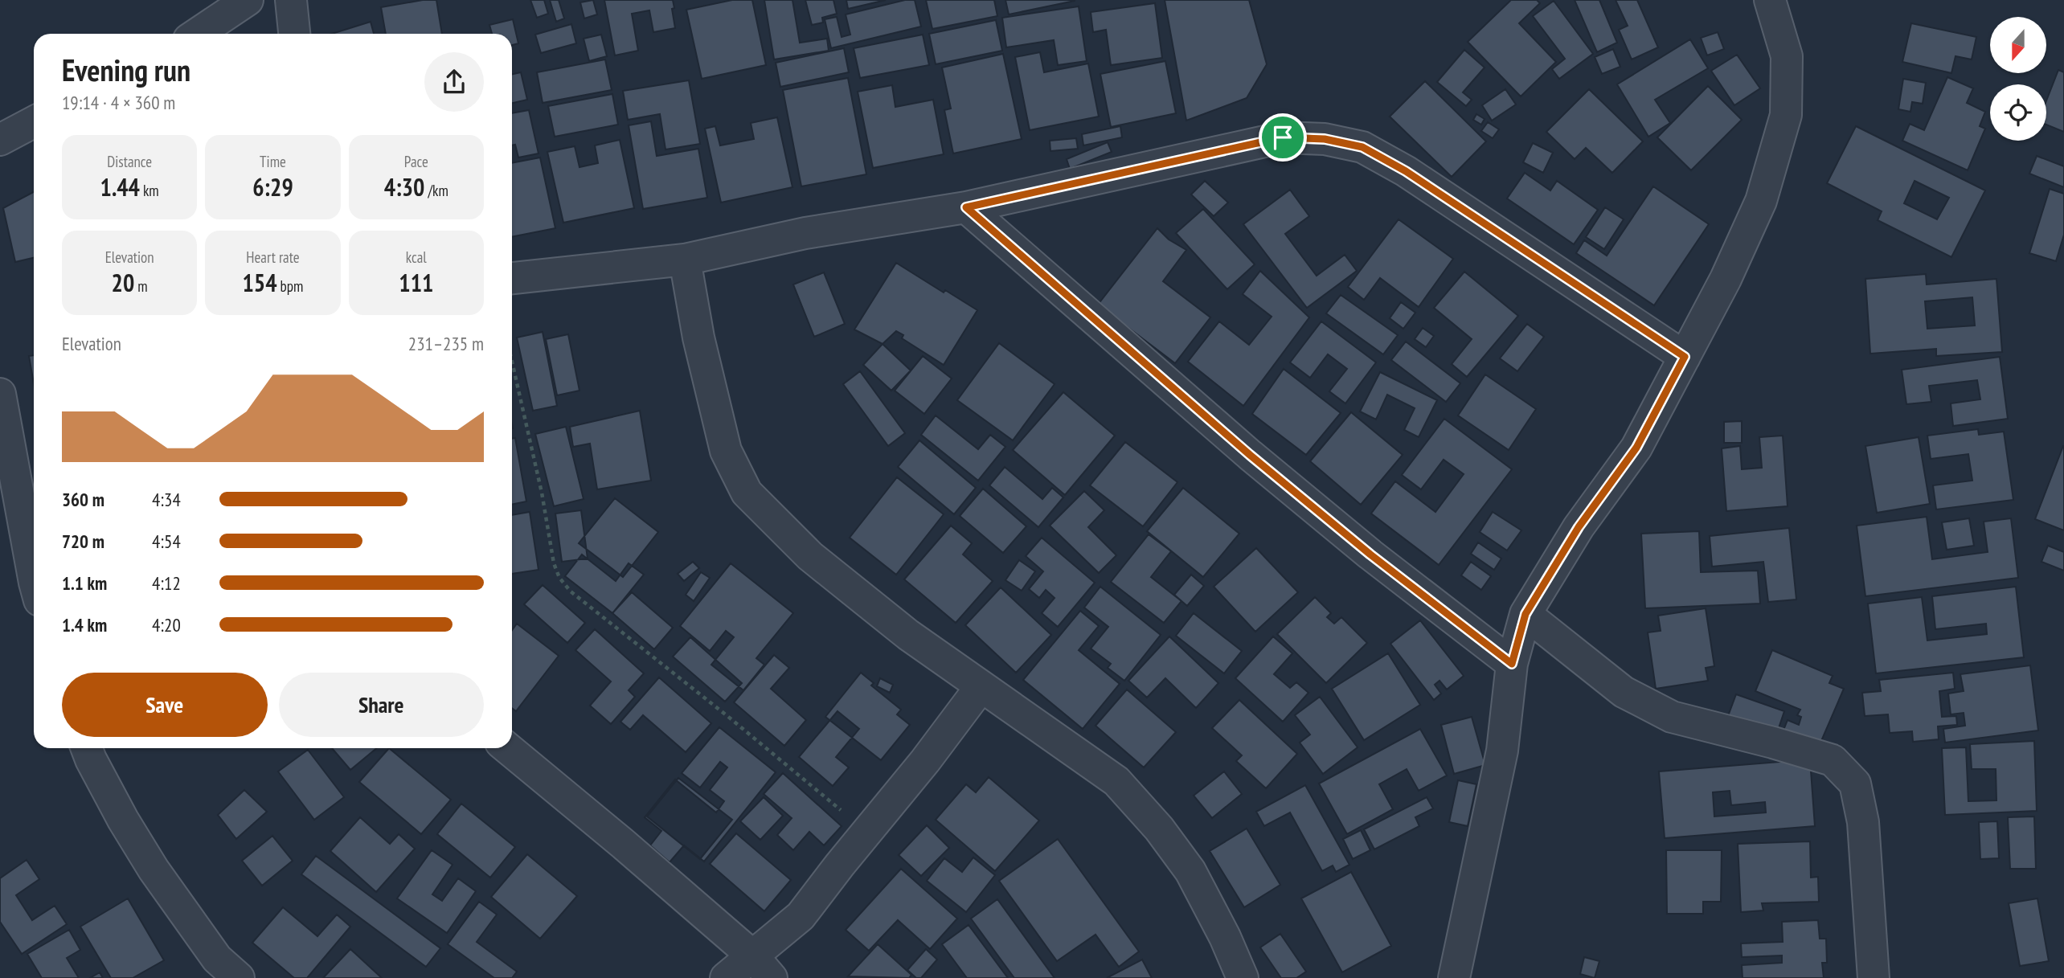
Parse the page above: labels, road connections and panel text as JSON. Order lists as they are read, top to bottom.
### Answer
{
  "north": "bottom",
  "page": {
    "heading": ["Evening run", "19:14 · 4 × 360 m"],
    "stats": [
      ["Distance", "1.44 km"],
      ["Time", "6:29"],
      ["Pace", "4:30 /km"],
      ["Elevation", "20 m"],
      ["Heart rate", "154 bpm"],
      ["kcal", "111"]
    ],
    "chart": ["Elevation", "231–235 m"],
    "list": [
      {
        "name": "360 m",
        "note": "4:34"
      },
      {
        "name": "720 m",
        "note": "4:54"
      },
      {
        "name": "1.1 km",
        "note": "4:12"
      },
      {
        "name": "1.4 km",
        "note": "4:20"
      }
    ],
    "buttons": ["Save", "Share"]
  }
}
